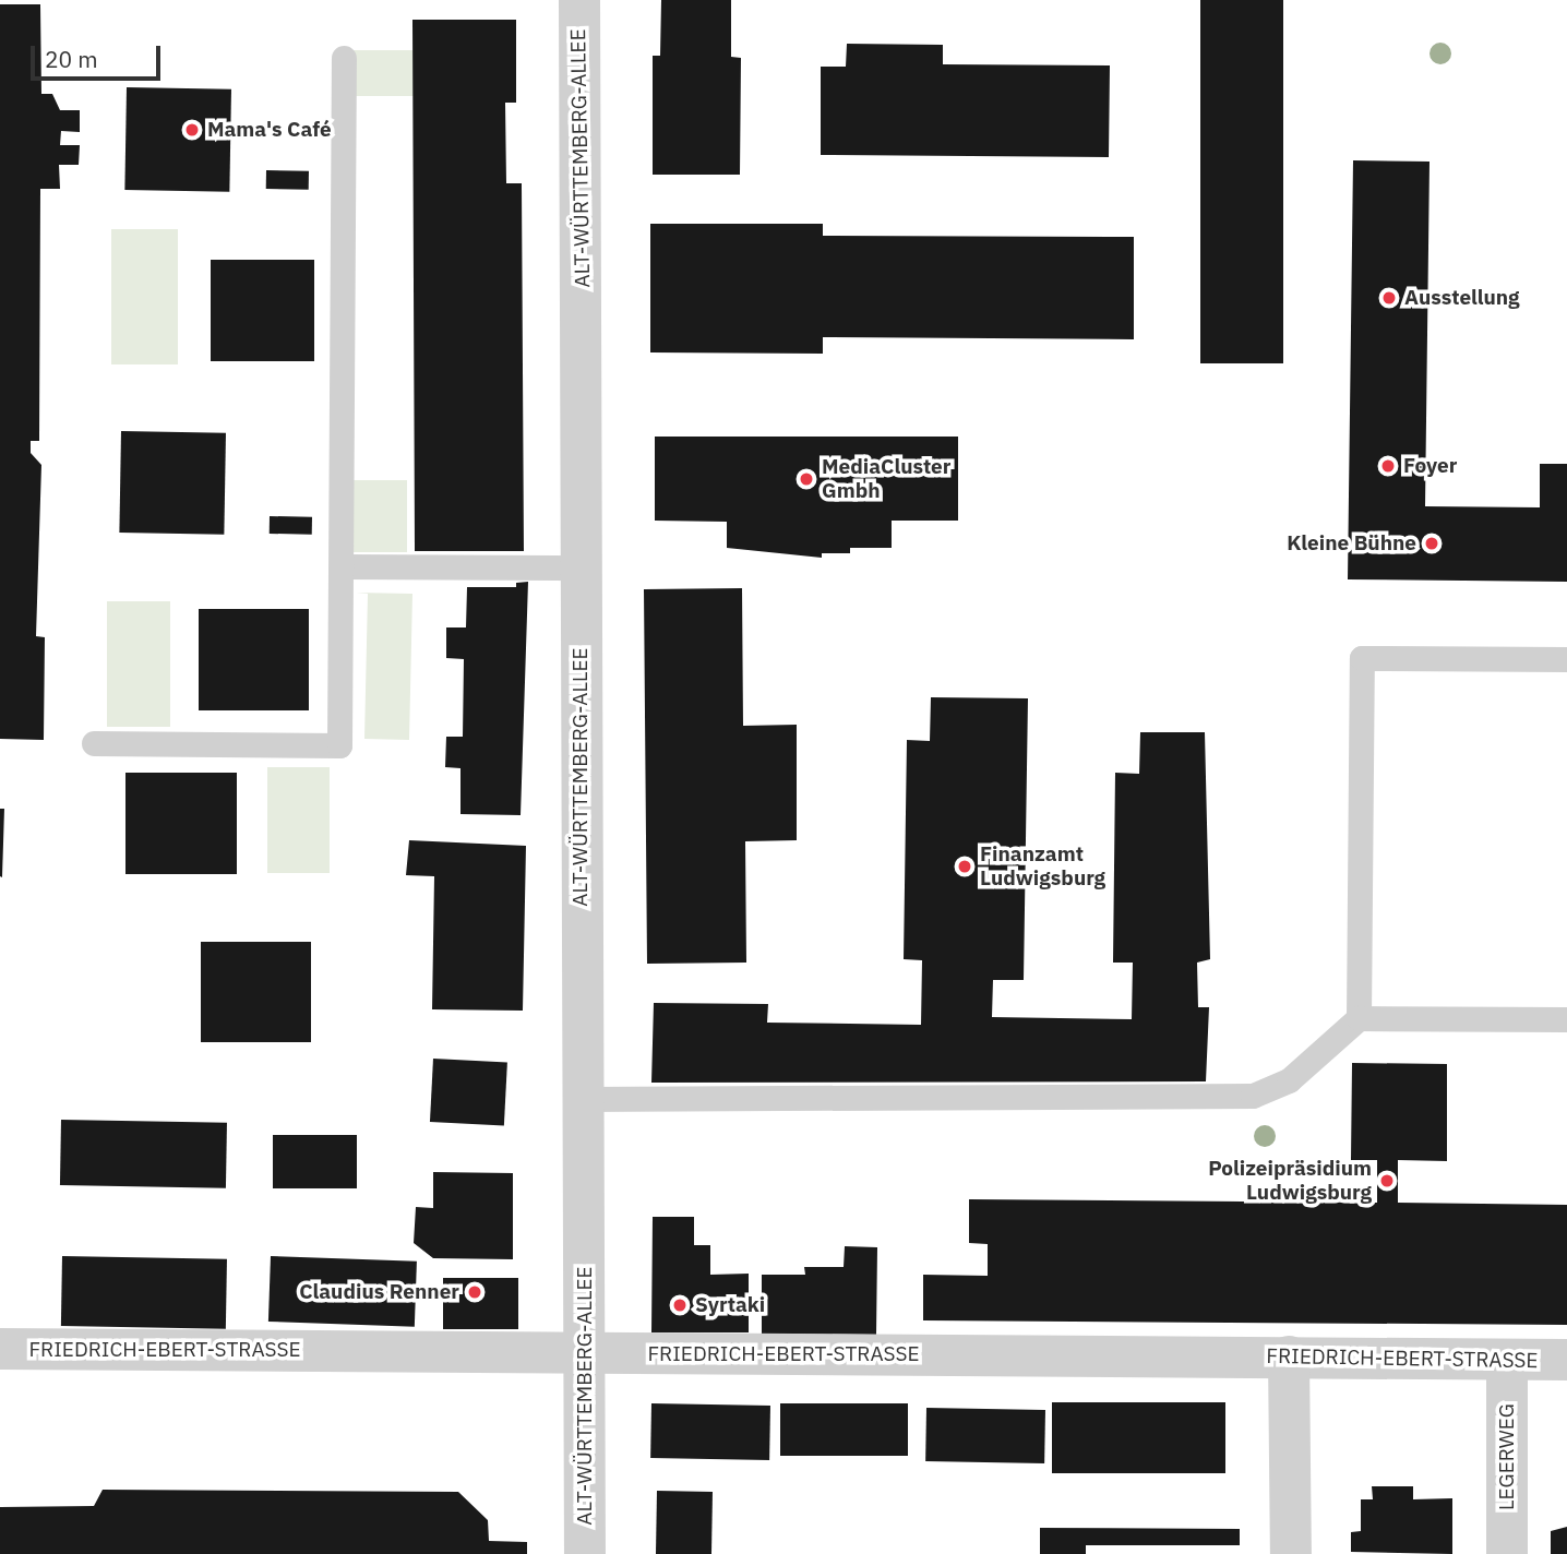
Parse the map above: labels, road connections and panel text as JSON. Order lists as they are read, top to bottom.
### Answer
{
  "streets": {
    "street": ["ALT-WÜRTTEMBERG-ALLEE", "FRIEDRICH-EBERT-STRASSE", "LEGERWEG"]
  },
  "crossings": [
    ["ALT-WÜRTTEMBERG-ALLEE", "FRIEDRICH-EBERT-STRASSE"],
    ["FRIEDRICH-EBERT-STRASSE", "LEGERWEG"]
  ],
  "places": [
    "Mama's Café",
    "Ausstellung",
    "Foyer",
    "MediaCluster Gmbh",
    "Kleine Bühne",
    "Finanzamt Ludwigsburg",
    "Polizeipräsidium Ludwigsburg",
    "Claudius Renner",
    "Syrtaki"
  ],
  "scale_bar": "20 m"
}
